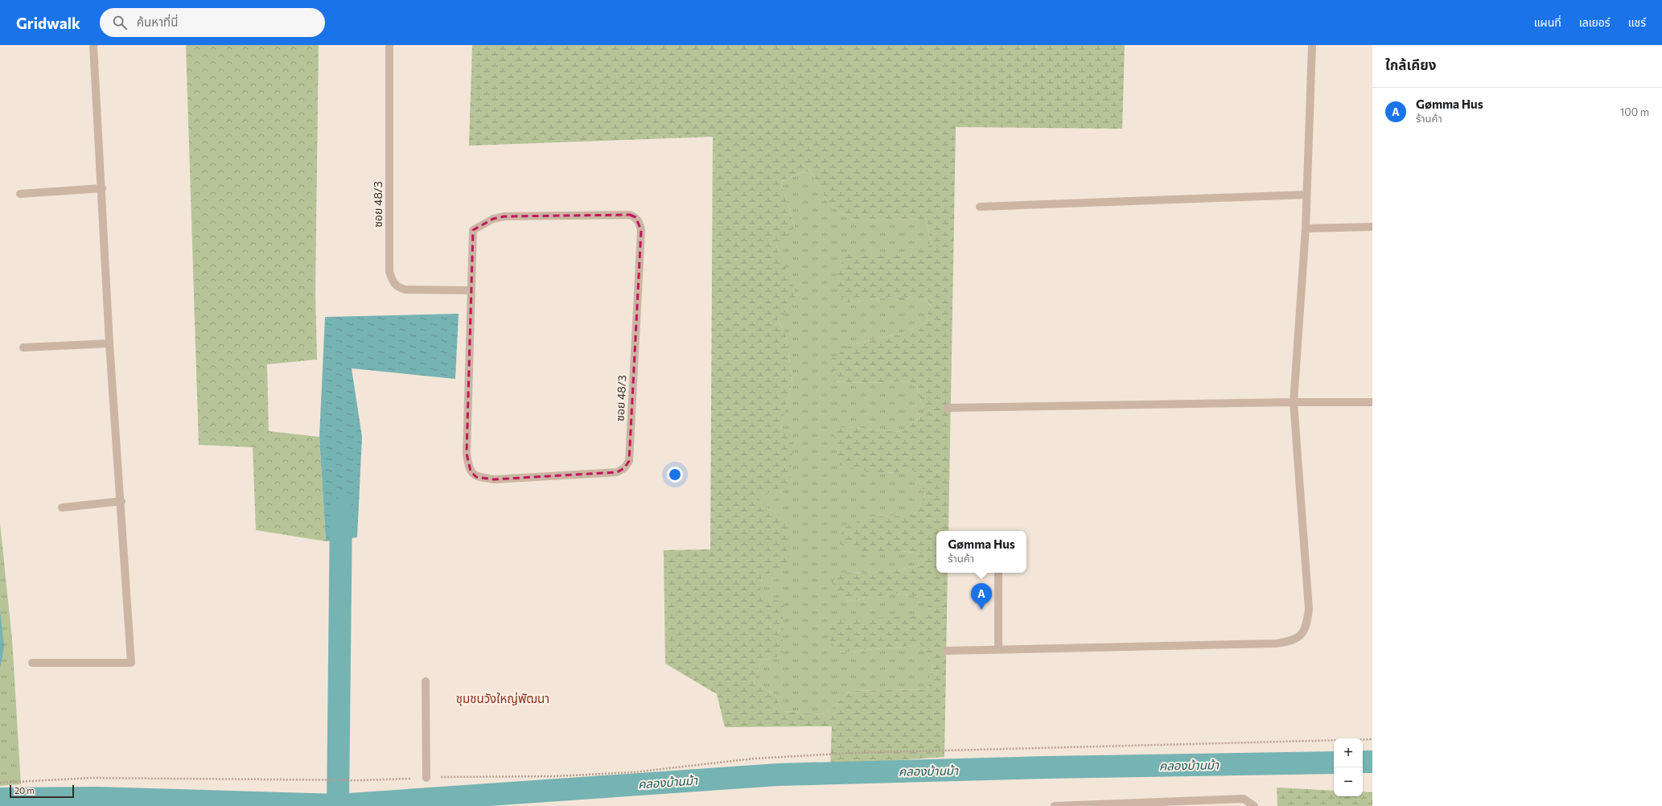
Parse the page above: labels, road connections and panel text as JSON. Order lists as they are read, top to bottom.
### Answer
{
  "streets": {
    "street": ["ซอย 48/3"]
  },
  "districts": ["ชุมชนวังใหญ่พัฒนา"],
  "water": ["คลองบ้านม้า"],
  "scale_bar": "20 m",
  "page": {
    "header": "Gridwalk",
    "search": "ค้นหาที่นี่",
    "nav": ["แผนที่", "เลเยอร์", "แชร์"],
    "heading": "ใกล้เคียง",
    "list": [
      {
        "mark": "A",
        "name": "Gømma Hus",
        "note": "ร้านค้า",
        "value": "100 m"
      }
    ],
    "popup": ["Gømma Hus", "ร้านค้า"],
    "pins": "A",
    "map_buttons": ["+", "−"],
    "scale": "20 m"
  }
}
